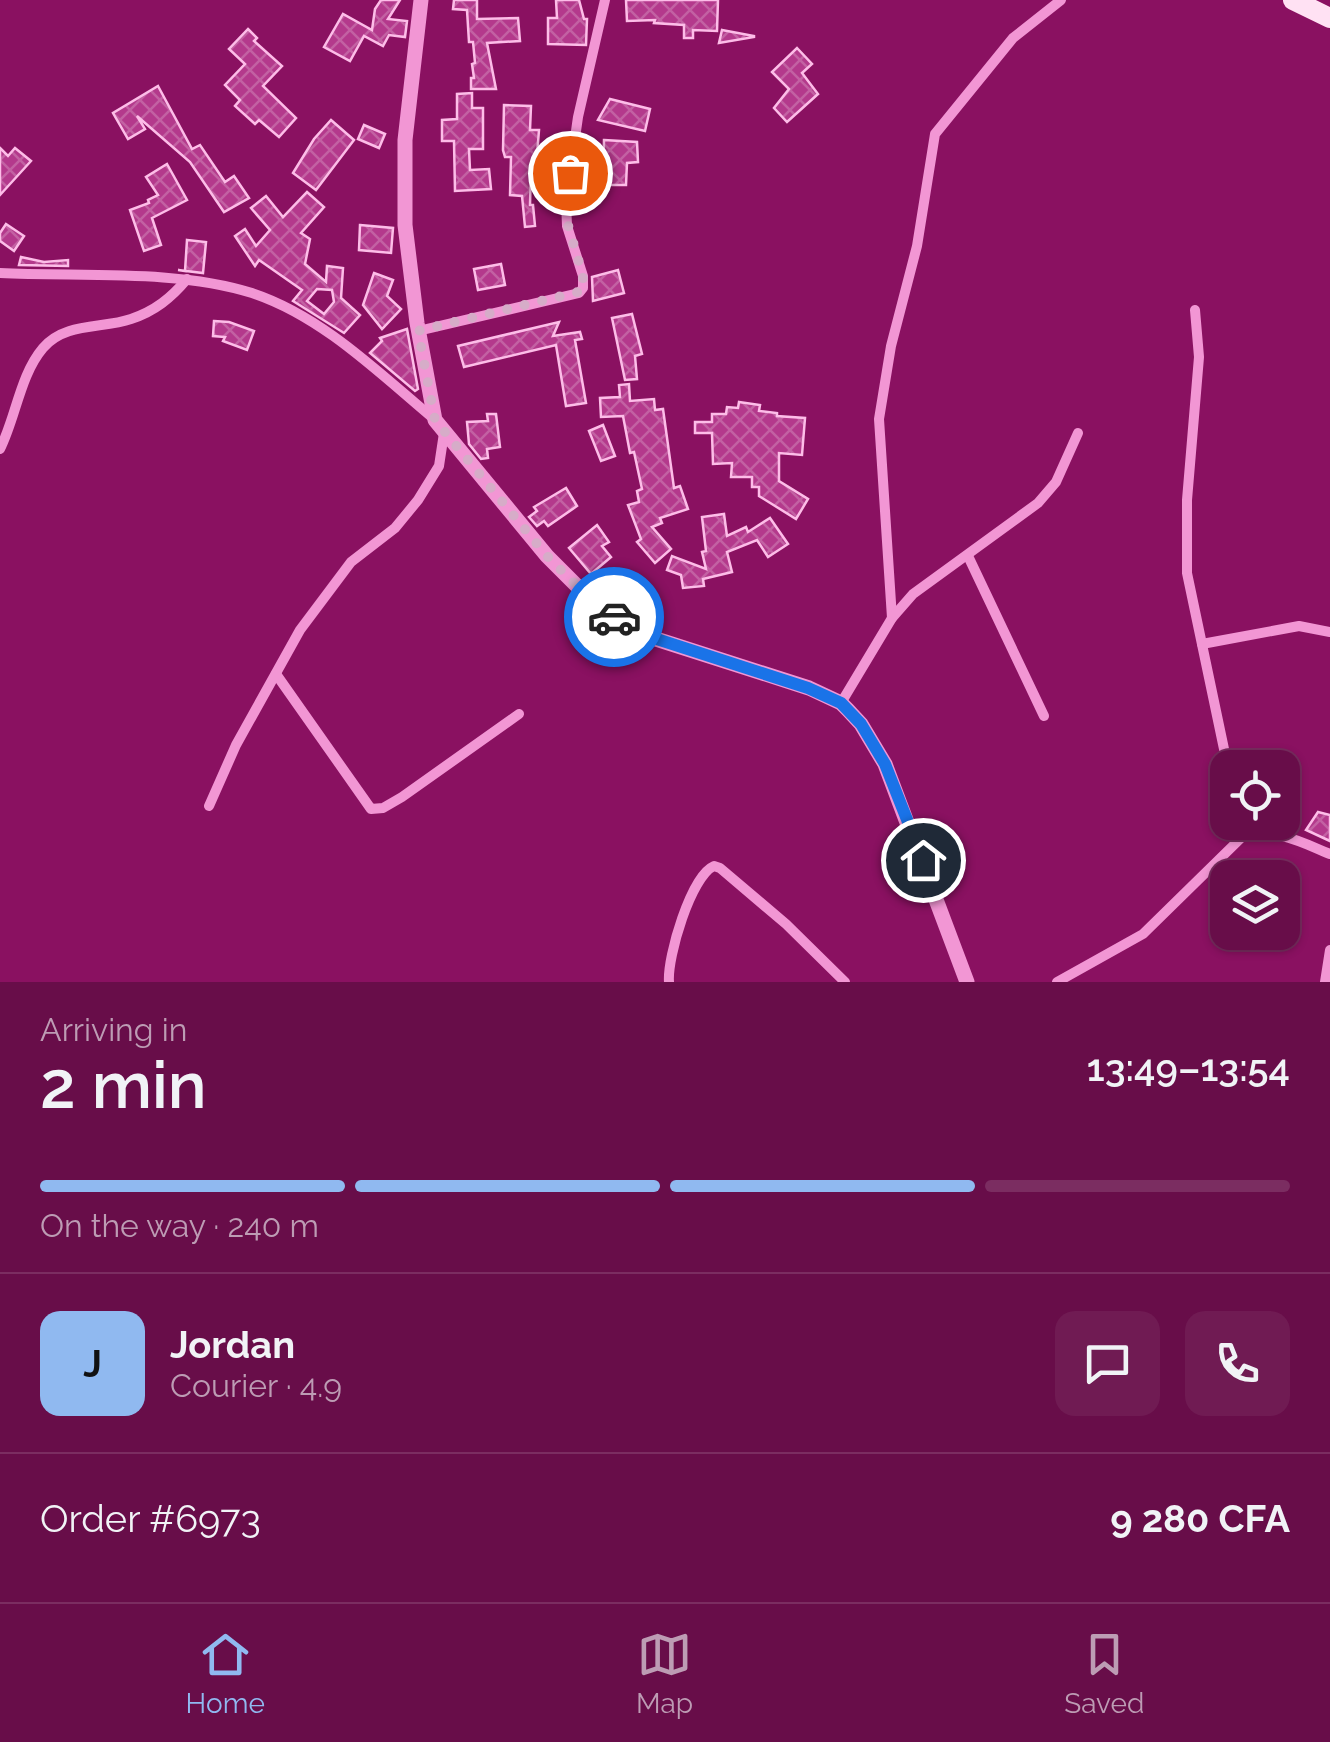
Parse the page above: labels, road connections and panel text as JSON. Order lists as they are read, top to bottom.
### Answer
{
  "page": {
    "heading": ["2 min", "Arriving in", "13:49–13:54"],
    "panel": [
      "Jordan",
      "Courier · 4.9",
      "Order #6973",
      "9 280 CFA"
    ],
    "bar": "On the way · 240 m",
    "round": "J",
    "tabs": ["Home", "Map", "Saved"]
  }
}
